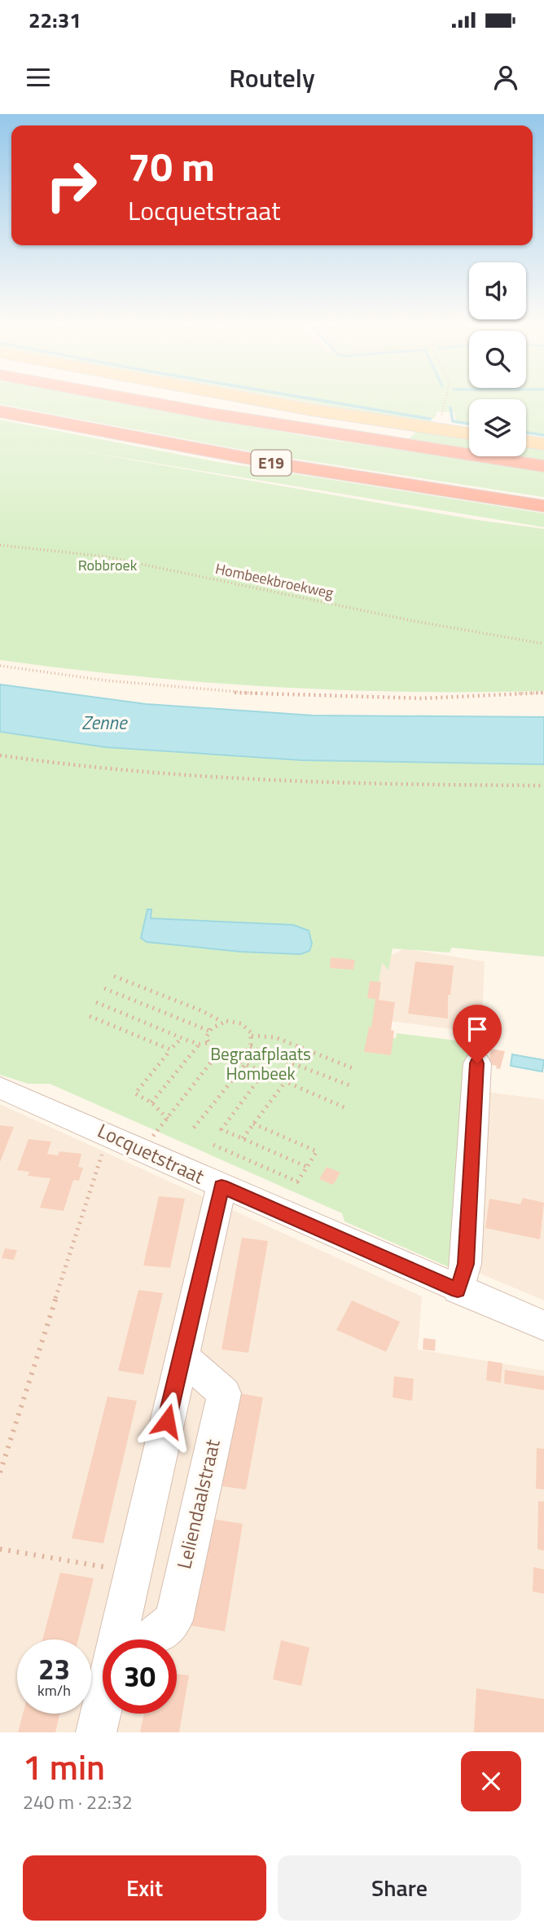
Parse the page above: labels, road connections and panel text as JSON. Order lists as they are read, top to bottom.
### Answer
{
  "streets": {
    "highway": ["E19"],
    "street": ["Locquetstraat", "Leliendaalstraat"],
    "path": ["Hombeekbroekweg"]
  },
  "water": ["Zenne"],
  "parks": ["Robbroek", "Begraafplaats Hombeek"],
  "page": {
    "status": "22:31",
    "header": "Routely",
    "turn": ["70 m", "Locquetstraat"],
    "speed": "23 km/h",
    "limit": "30",
    "heading": ["1 min", "240 m · 22:32"],
    "buttons": ["Exit", "Share"]
  }
}
